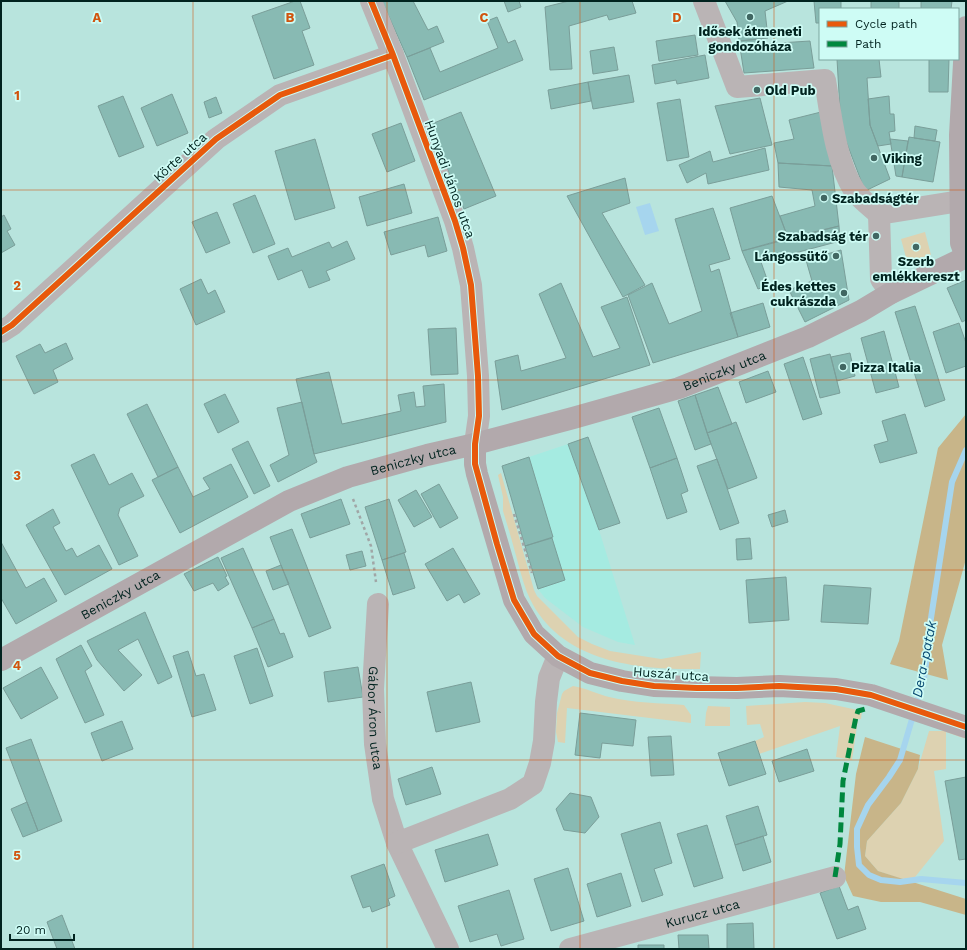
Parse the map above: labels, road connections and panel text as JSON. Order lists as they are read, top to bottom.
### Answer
{
  "streets": {
    "main road": ["Beniczky utca", "Huszár utca"],
    "street": [
      "Körte utca",
      "Hunyadi János utca",
      "Gábor Áron utca",
      "Kurucz utca"
    ]
  },
  "crossings": [
    ["Körte utca", "Hunyadi János utca"],
    ["Hunyadi János utca", "Beniczky utca"],
    ["Hunyadi János utca", "Huszár utca"],
    ["Beniczky utca", "Huszár utca"]
  ],
  "water": ["Dera-patak"],
  "places": [
    "Idősek átmeneti gondozóháza",
    "Old Pub",
    "Viking",
    "Szabadságtér",
    "Szabadság tér",
    "Szerb emlékkereszt",
    "Lángossütő",
    "Édes kettes cukrászda",
    "Pizza Italia"
  ],
  "legend": ["Cycle path", "Path"],
  "scale_bar": "20 m",
  "grid": {
    "columns": [
      "A",
      "B",
      "C",
      "D"
    ],
    "rows": [
      "1",
      "2",
      "3",
      "4",
      "5"
    ]
  }
}
